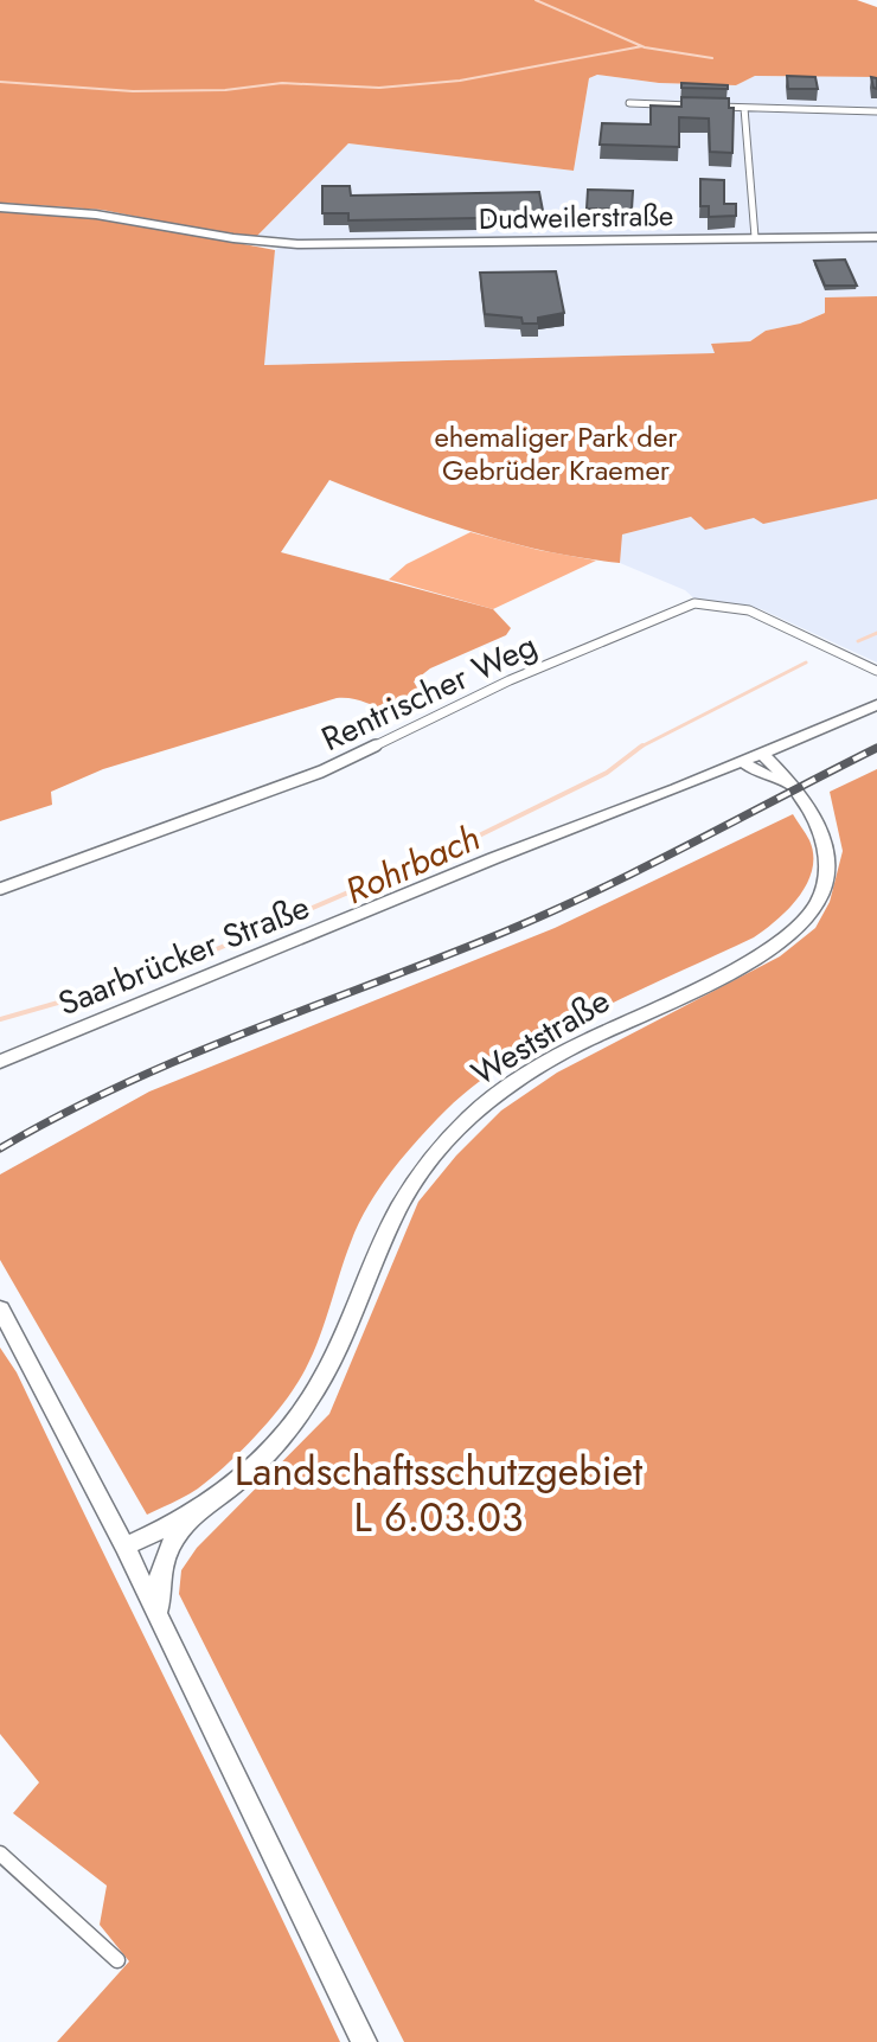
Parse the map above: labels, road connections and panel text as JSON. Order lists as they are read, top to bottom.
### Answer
{
  "streets": {
    "main road": ["Dudweilerstraße", "Saarbrücker Straße", "Weststraße"],
    "street": ["Rentrischer Weg"]
  },
  "crossings": [
    ["Saarbrücker Straße", "Weststraße"]
  ],
  "water": ["Rohrbach"],
  "parks": ["ehemaliger Park der Gebrüder Kraemer", "Landschaftsschutzgebiet L 6.03.03"]
}
